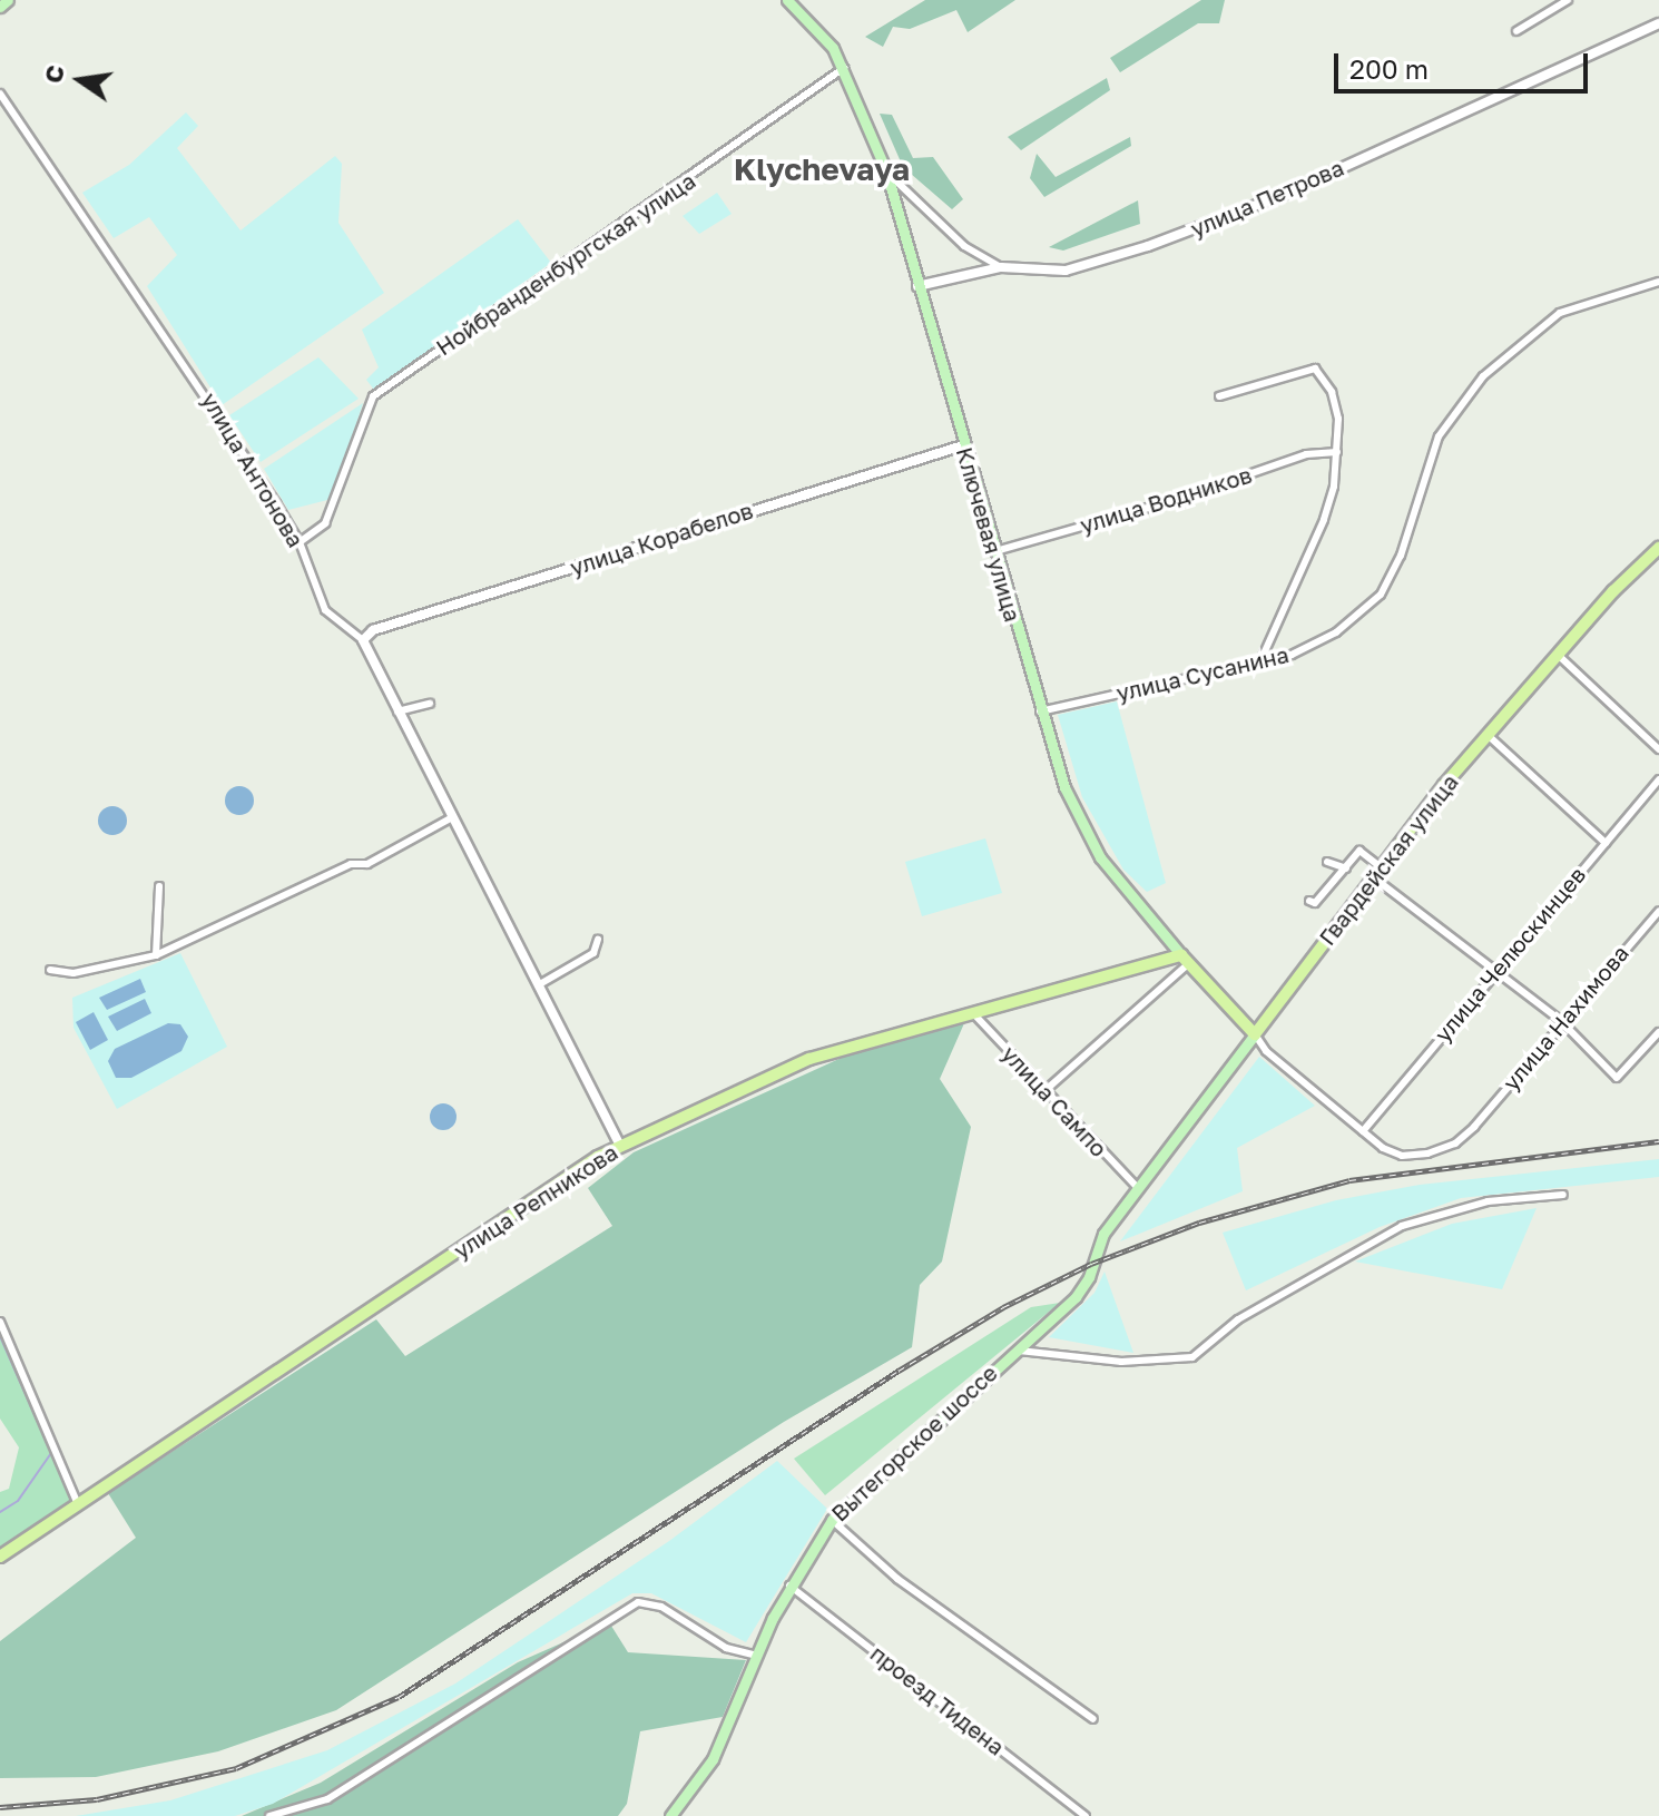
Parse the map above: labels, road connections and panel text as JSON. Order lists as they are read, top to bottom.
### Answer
{
  "streets": {
    "main road": [
      "Ключевая улица",
      "Гвардейская улица",
      "улица Репникова",
      "Вытегорское шоссе"
    ],
    "street": [
      "улица Петрова",
      "Нойбранденбургская улица",
      "улица Антонова",
      "улица Водников",
      "улица Корабелов",
      "улица Сусанина",
      "улица Челюскинцев",
      "улица Нахимова",
      "улица Сампо",
      "проезд Тидена"
    ]
  },
  "crossings": [
    ["улица Петрова", "Ключевая улица"],
    ["Нойбранденбургская улица", "улица Антонова"],
    ["Нойбранденбургская улица", "Ключевая улица"],
    ["улица Антонова", "улица Корабелов"],
    ["улица Антонова", "улица Репникова"],
    ["улица Водников", "Ключевая улица"],
    ["Ключевая улица", "улица Корабелов"],
    ["Ключевая улица", "улица Сусанина"],
    ["Ключевая улица", "Гвардейская улица"],
    ["Ключевая улица", "улица Репникова"],
    ["Гвардейская улица", "улица Сампо"],
    ["Гвардейская улица", "Вытегорское шоссе"],
    ["улица Челюскинцев", "улица Нахимова"],
    ["улица Сампо", "улица Репникова"],
    ["улица Сампо", "Вытегорское шоссе"],
    ["Вытегорское шоссе", "проезд Тидена"]
  ],
  "districts": ["Klychevaya"],
  "scale_bar": "200 m",
  "north": "left"
}
